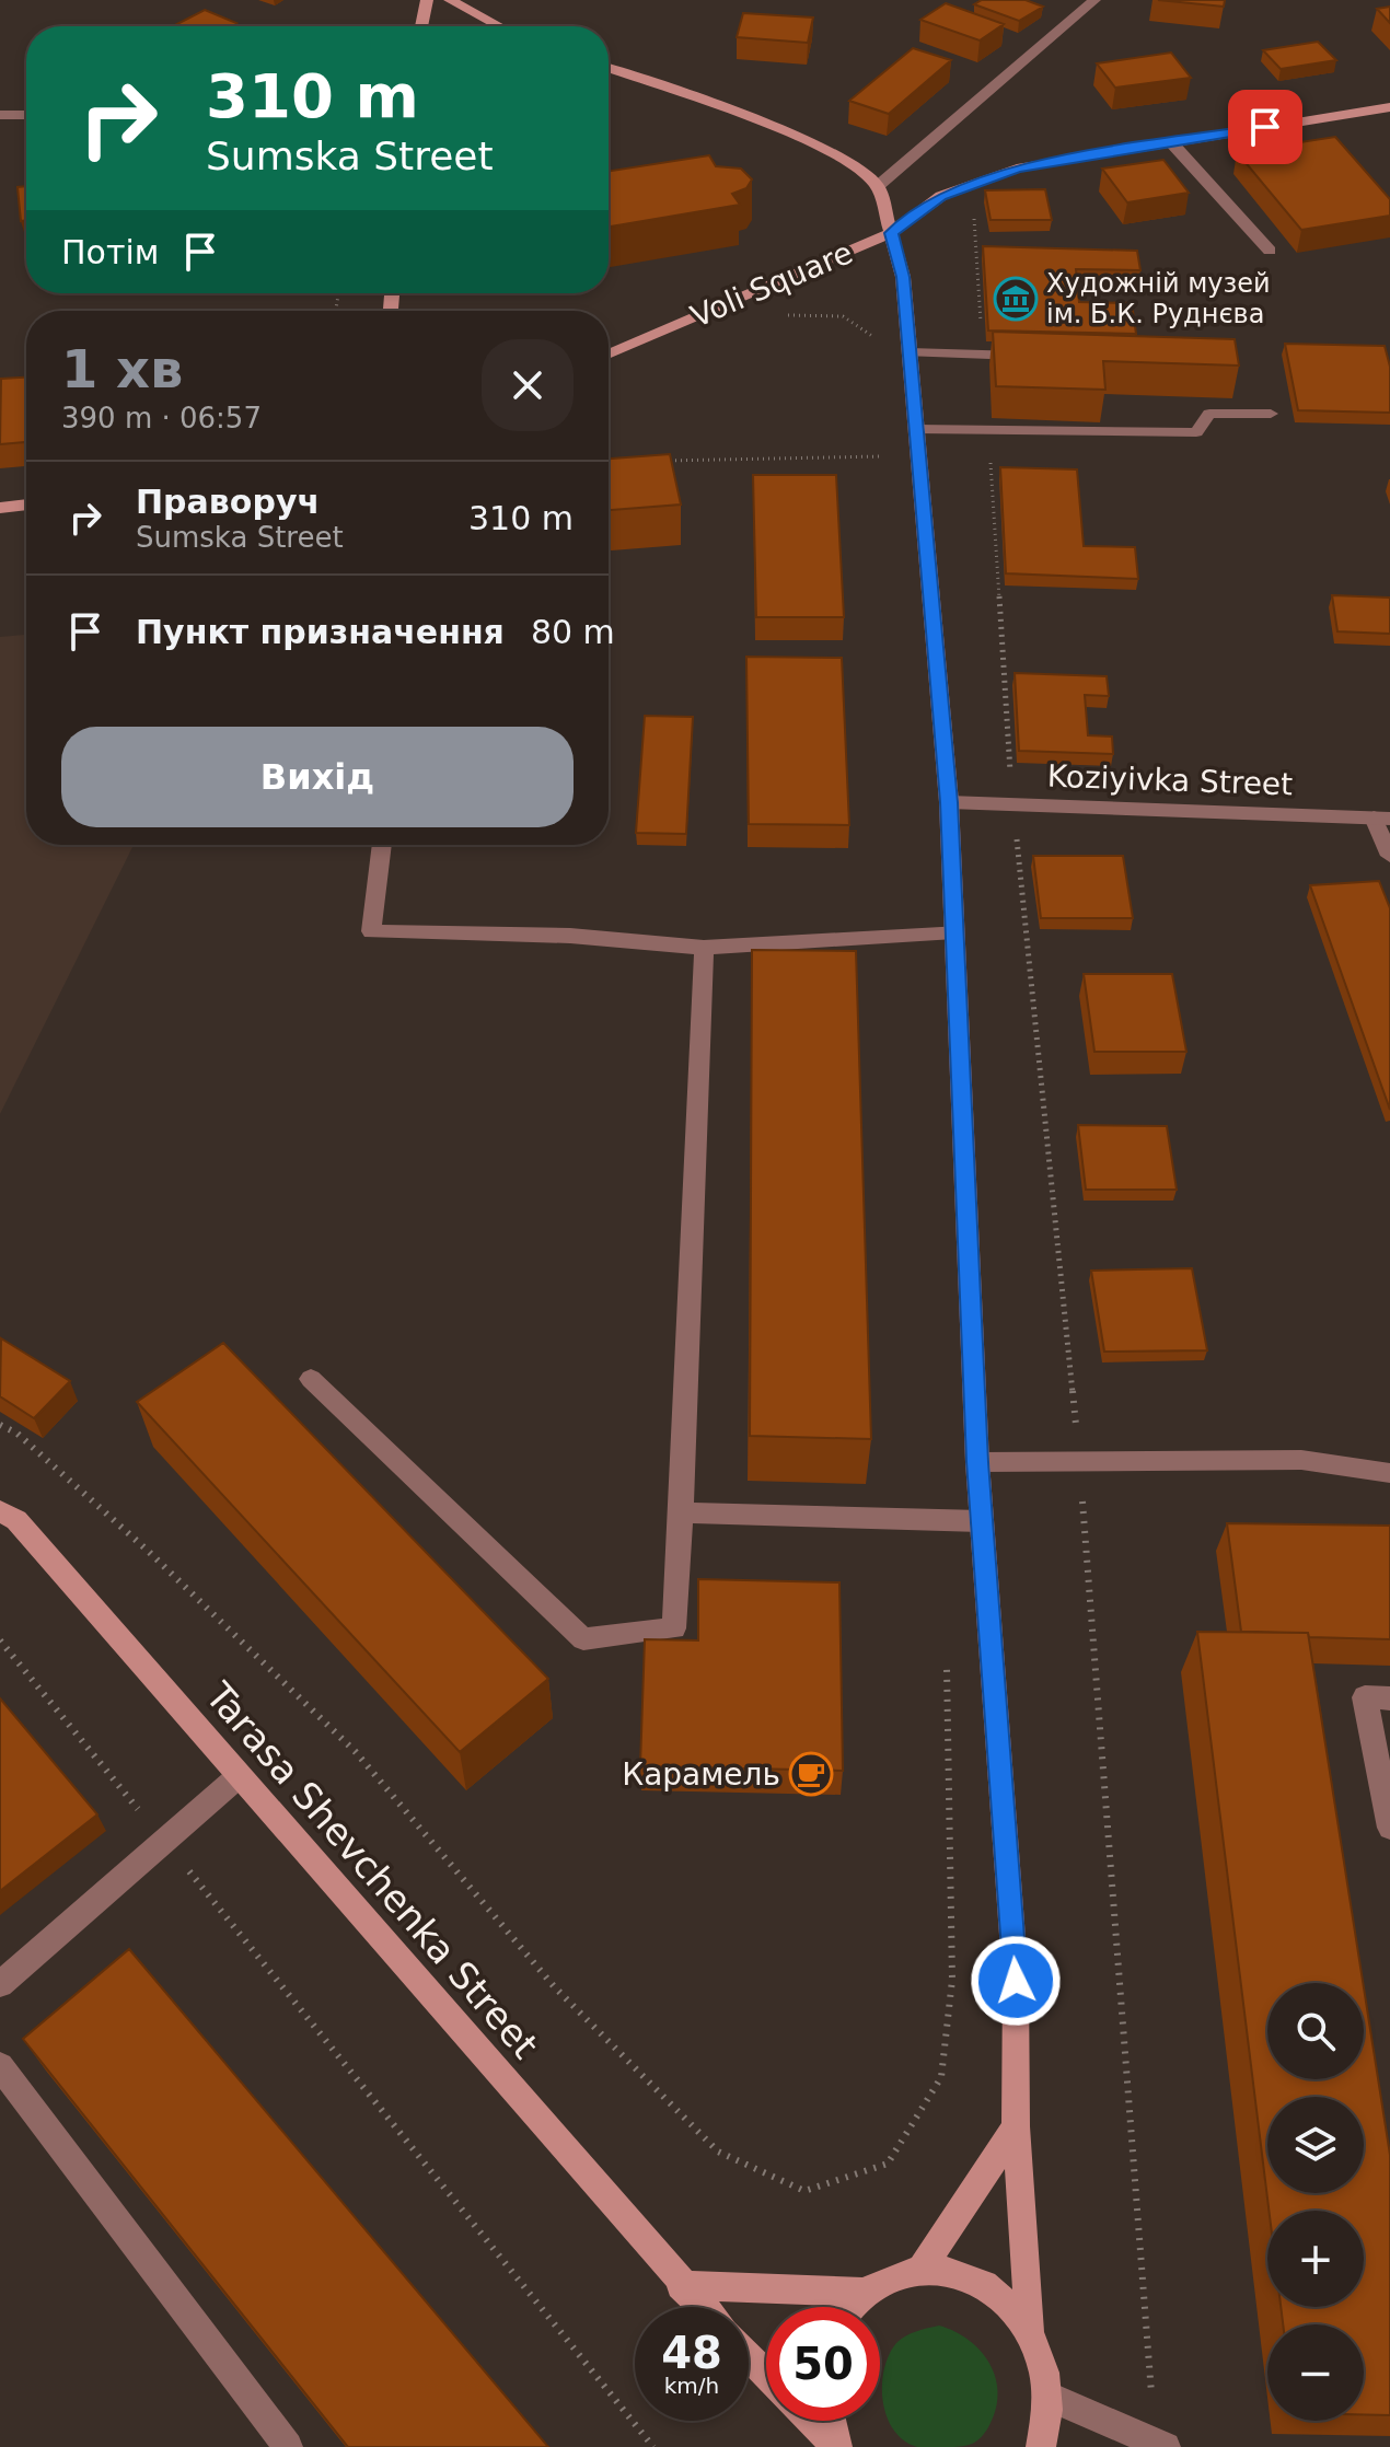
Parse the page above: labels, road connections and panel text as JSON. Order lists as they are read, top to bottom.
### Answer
{
  "streets": {
    "main road": ["Voli Square", "Tarasa Shevchenka Street"],
    "street": ["Koziyivka Street"]
  },
  "crossings": [
    ["Voli Square", "Koziyivka Street"]
  ],
  "places": {
    "museum": ["Художній музей ім. Б.К. Руднєва"],
    "cafe": ["Карамель"]
  },
  "page": {
    "turn": ["310 m", "Sumska Street"],
    "then": "Потім",
    "heading": ["1 хв", "390 m · 06:57"],
    "list": [
      {
        "name": "Праворуч",
        "note": "Sumska Street",
        "value": "310 m"
      },
      {
        "name": "Пункт призначення",
        "value": "80 m"
      }
    ],
    "buttons": "Вихід",
    "map_buttons": ["+", "−"],
    "speed": "48 km/h",
    "limit": "50"
  }
}
